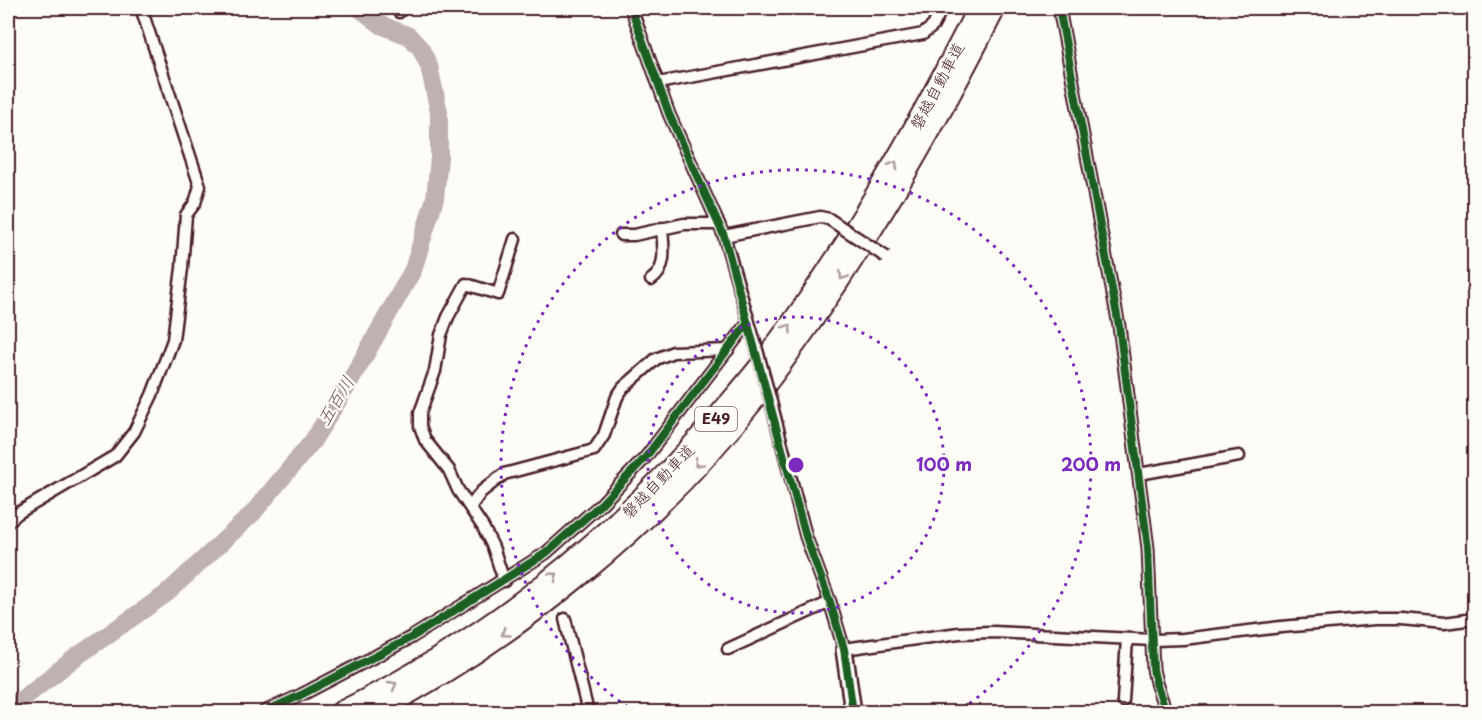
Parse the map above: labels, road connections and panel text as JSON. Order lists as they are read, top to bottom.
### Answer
{
  "streets": {
    "highway": ["磐越自動車道", "E49"]
  },
  "water": ["五百川"],
  "rings": ["100 m", "200 m"]
}
